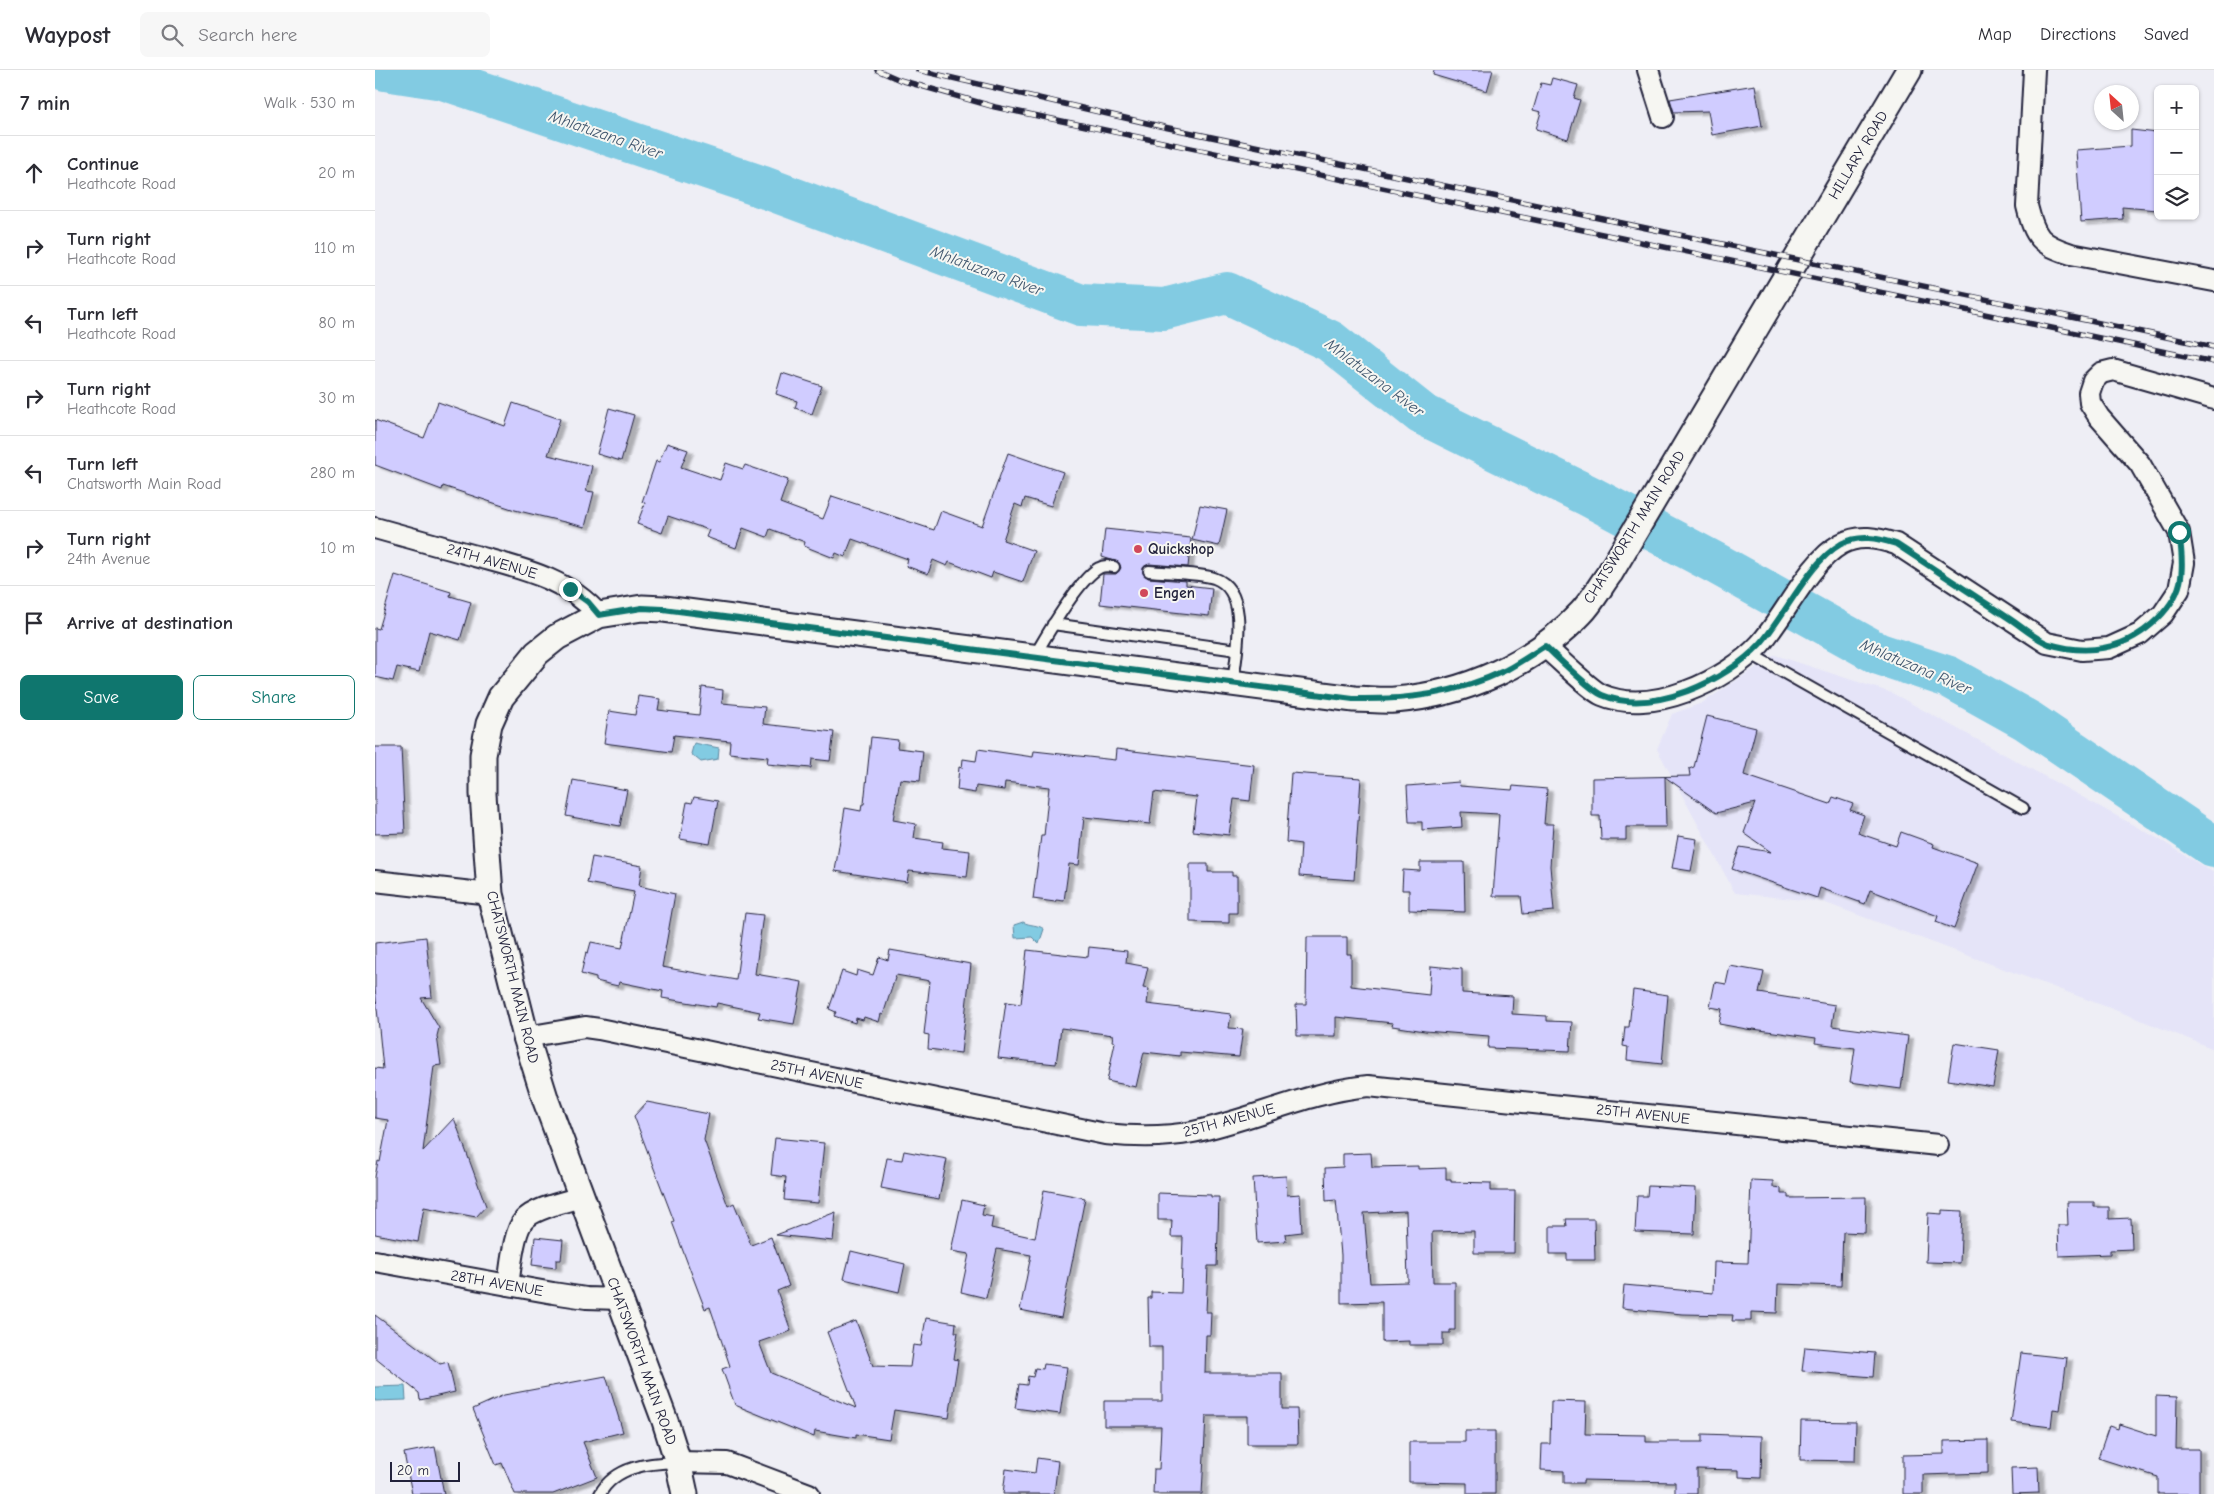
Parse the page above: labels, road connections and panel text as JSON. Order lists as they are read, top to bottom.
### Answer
{
  "streets": {
    "street": [
      "HILLARY ROAD",
      "CHATSWORTH MAIN ROAD",
      "24TH AVENUE",
      "25TH AVENUE",
      "28TH AVENUE"
    ]
  },
  "crossings": [
    ["HILLARY ROAD", "CHATSWORTH MAIN ROAD"],
    ["CHATSWORTH MAIN ROAD", "24TH AVENUE"],
    ["CHATSWORTH MAIN ROAD", "25TH AVENUE"],
    ["CHATSWORTH MAIN ROAD", "28TH AVENUE"]
  ],
  "water": ["Mhlatuzana River"],
  "places": ["Quickshop", "Engen"],
  "scale_bar": "20 m",
  "north": "top left",
  "page": {
    "header": "Waypost",
    "search": "Search here",
    "nav": ["Map", "Directions", "Saved"],
    "heading": ["7 min", "Walk · 530 m"],
    "map_buttons": ["+", "−"],
    "list": [
      ["Continue", "Heathcote Road", "20 m"],
      ["Turn right", "Heathcote Road", "110 m"],
      ["Turn left", "Heathcote Road", "80 m"],
      ["Turn right", "Heathcote Road", "30 m"],
      ["Turn left", "Chatsworth Main Road", "280 m"],
      ["Turn right", "24th Avenue", "10 m"],
      "Arrive at destination"
    ],
    "buttons": ["Save", "Share"],
    "scale": "20 m"
  }
}
